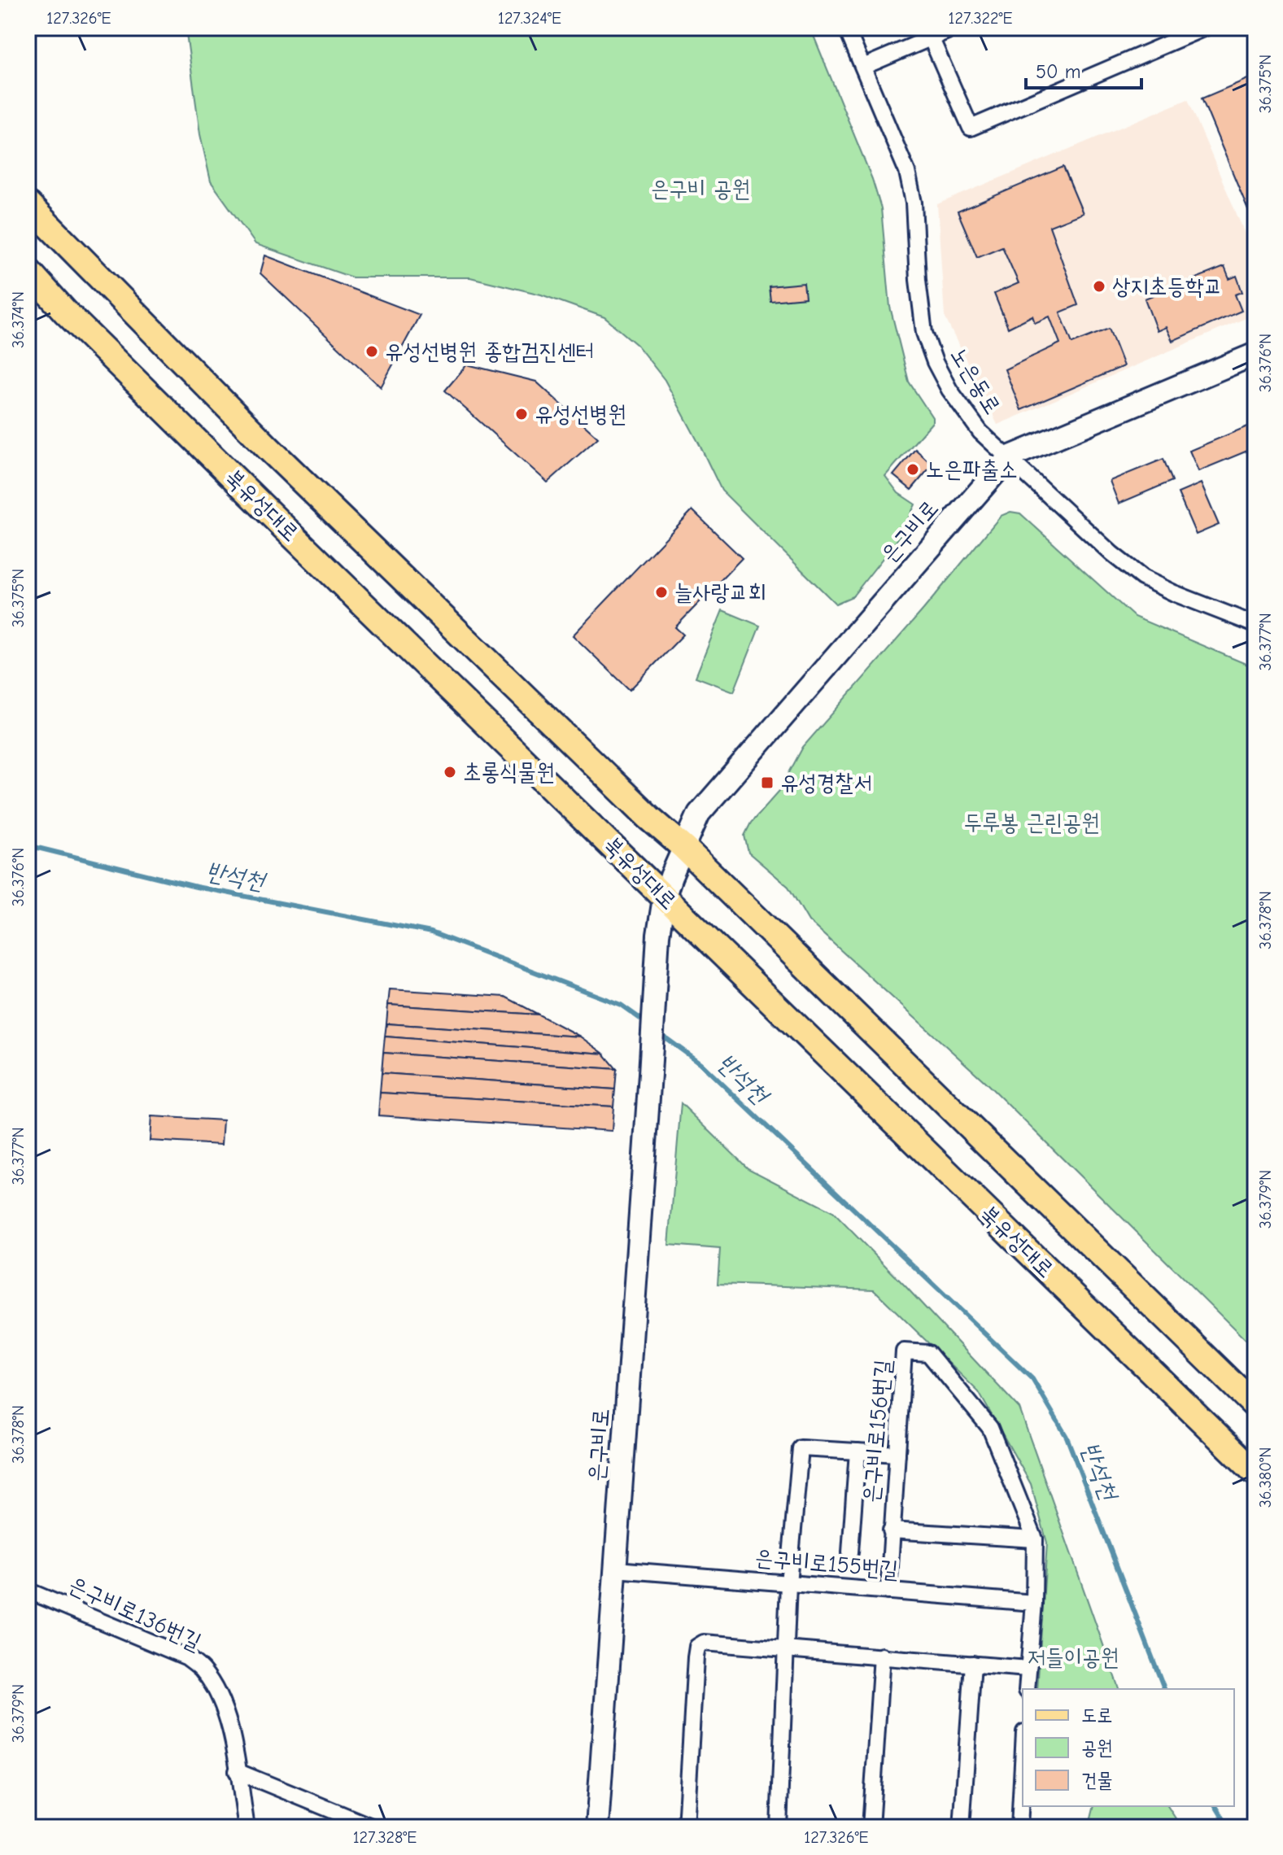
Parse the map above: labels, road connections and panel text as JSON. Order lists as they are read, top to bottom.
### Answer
{
  "streets": {
    "main road": ["북유성대로"],
    "street": [
      "노은동로",
      "은구비로",
      "은구비로156번길",
      "은구비로155번길",
      "은구비로136번길"
    ]
  },
  "crossings": [
    ["노은동로", "은구비로"],
    ["북유성대로", "은구비로"],
    ["은구비로", "은구비로155번길"],
    ["은구비로156번길", "은구비로155번길"]
  ],
  "water": ["반석천"],
  "parks": ["은구비 공원", "두루봉 근린공원", "저들이공원"],
  "places": {
    "other": [
      "상지초등학교",
      "유성선병원 종합검진센터",
      "유성선병원",
      "노은파출소",
      "늘사랑교회",
      "초롱식물원"
    ],
    "transit": ["유성경찰서"]
  },
  "legend": ["도로", "공원", "건물"],
  "scale_bar": "50 m",
  "coordinates": [
    "127.326°E",
    "127.324°E",
    "127.322°E",
    "36.375°N",
    "36.374°N",
    "36.376°N",
    "36.377°N",
    "36.378°N",
    "36.379°N",
    "36.380°N",
    "127.328°E"
  ]
}
